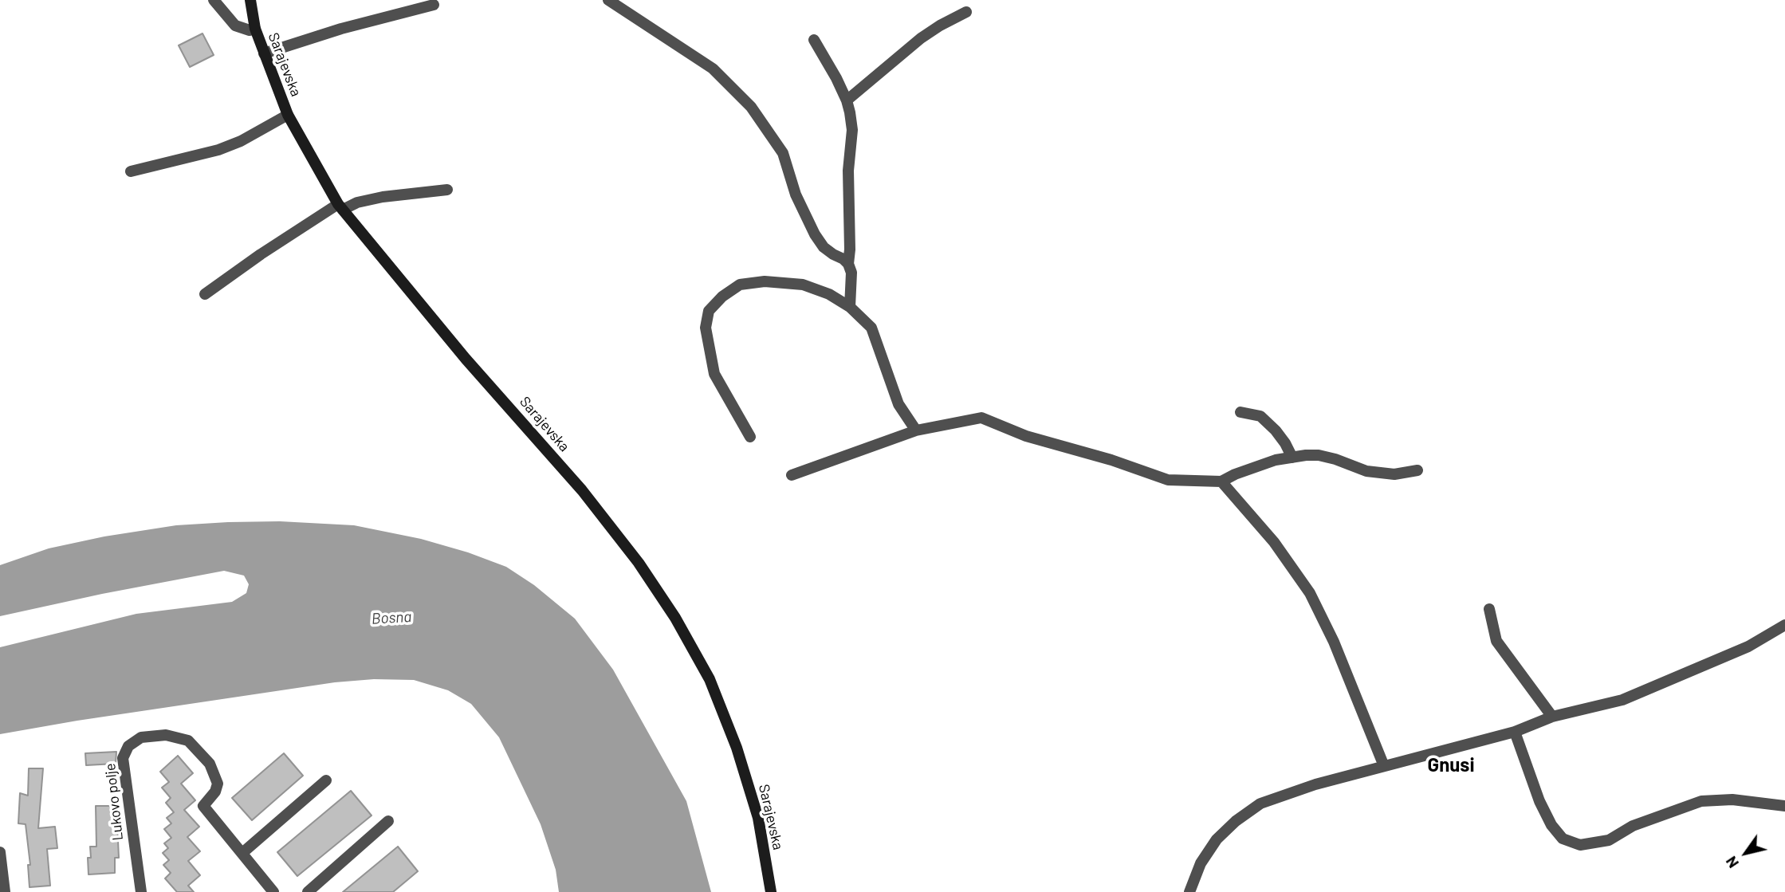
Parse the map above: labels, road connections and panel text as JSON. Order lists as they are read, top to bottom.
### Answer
{
  "streets": {
    "main road": ["Sarajevska"],
    "street": ["Lukovo polje"]
  },
  "districts": ["Gnusi"],
  "water": ["Bosna"],
  "north": "bottom left"
}
